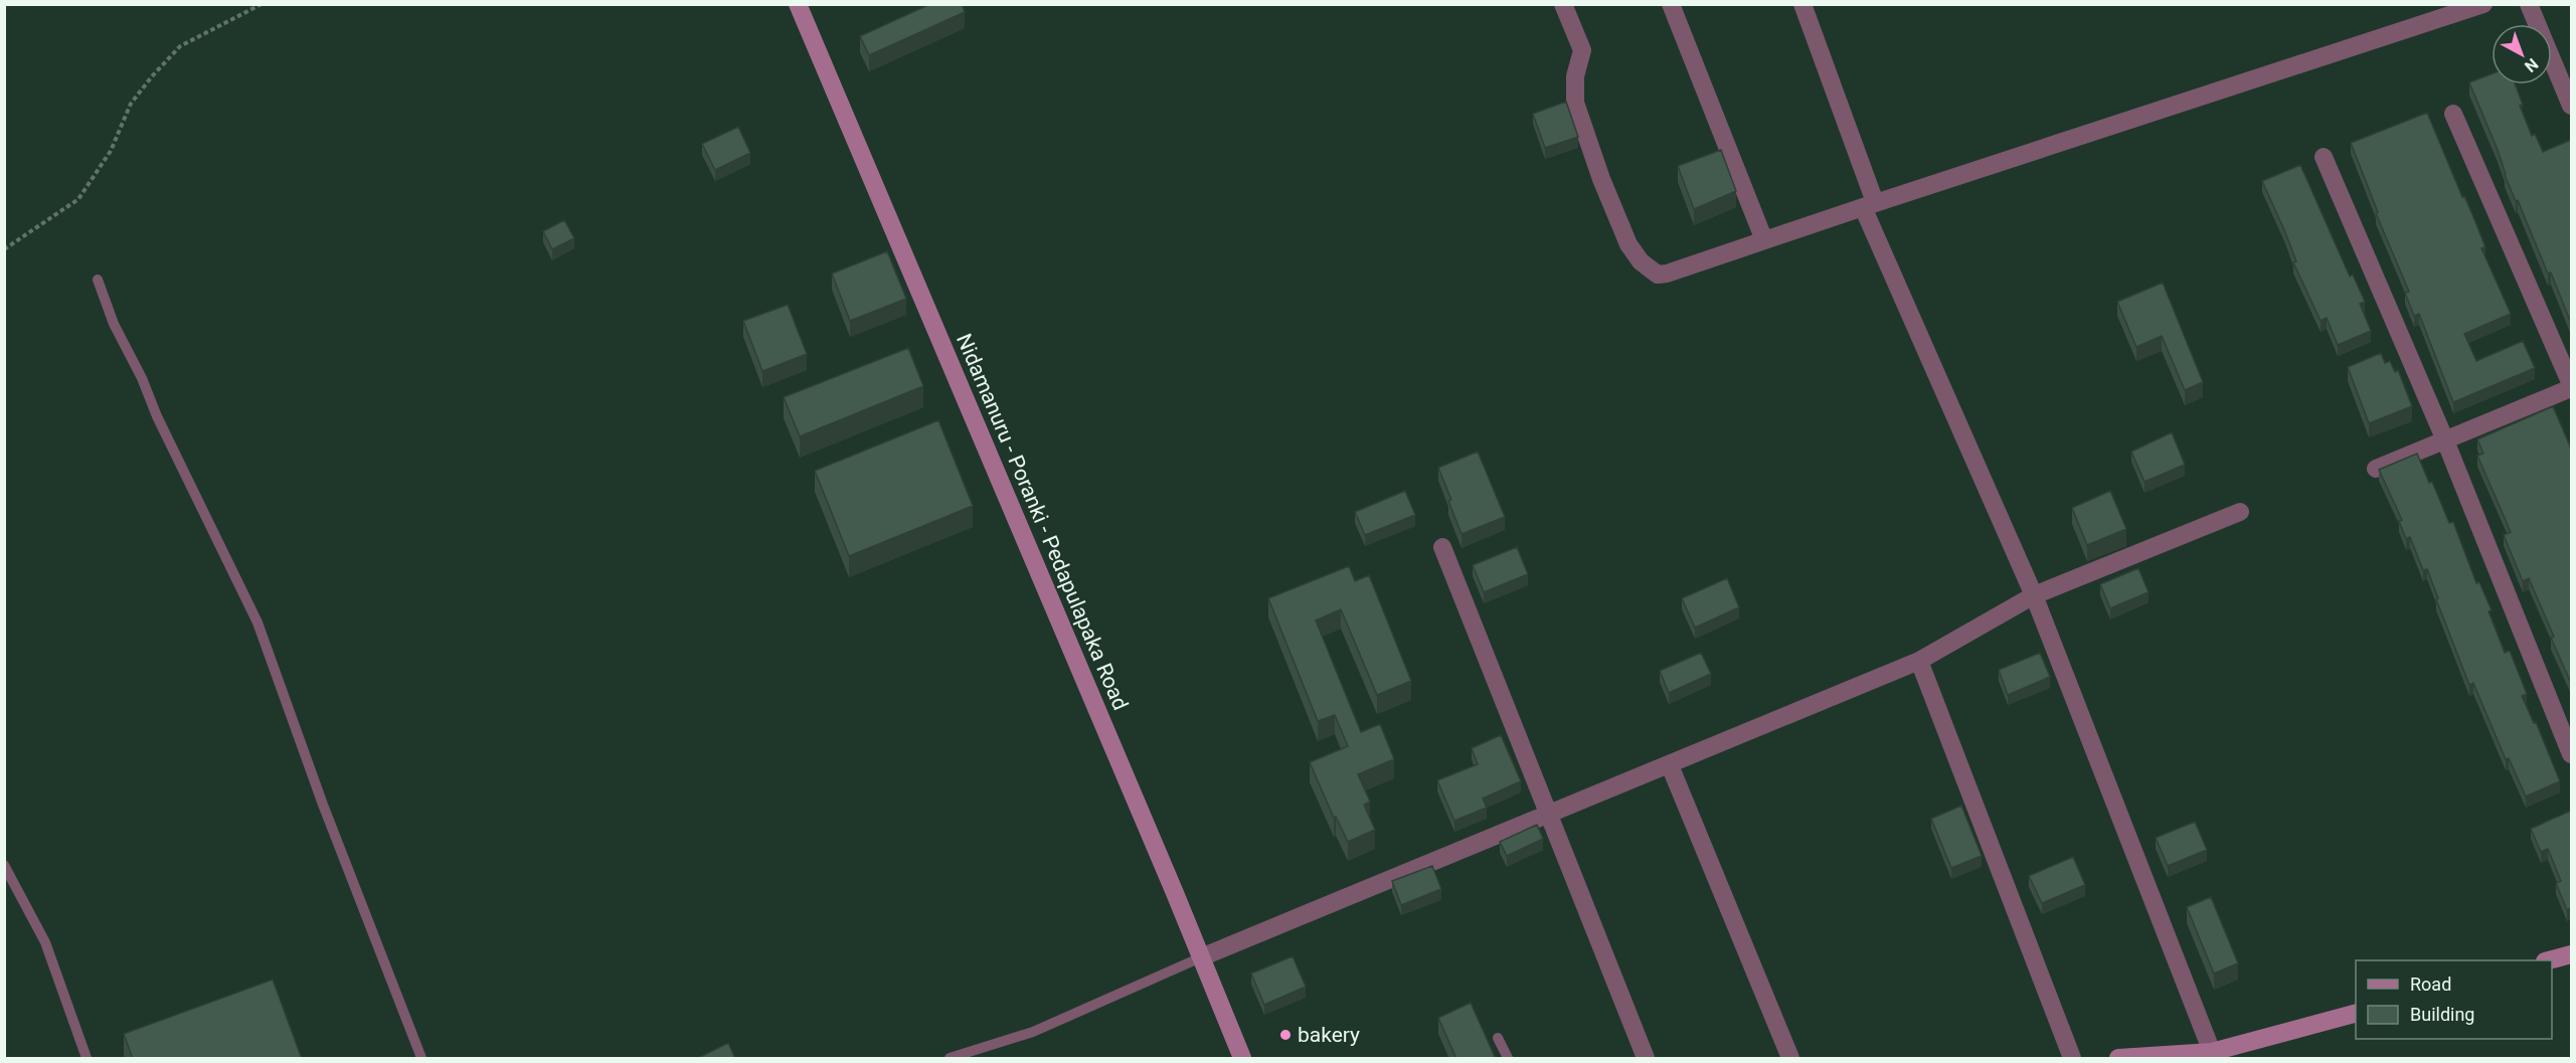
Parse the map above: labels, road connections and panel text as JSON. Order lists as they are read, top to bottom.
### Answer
{
  "streets": {
    "main road": ["Nidamanuru - Poranki - Pedapulapaka Road"]
  },
  "places": ["bakery"],
  "legend": ["Road", "Building"],
  "north": "bottom right"
}
